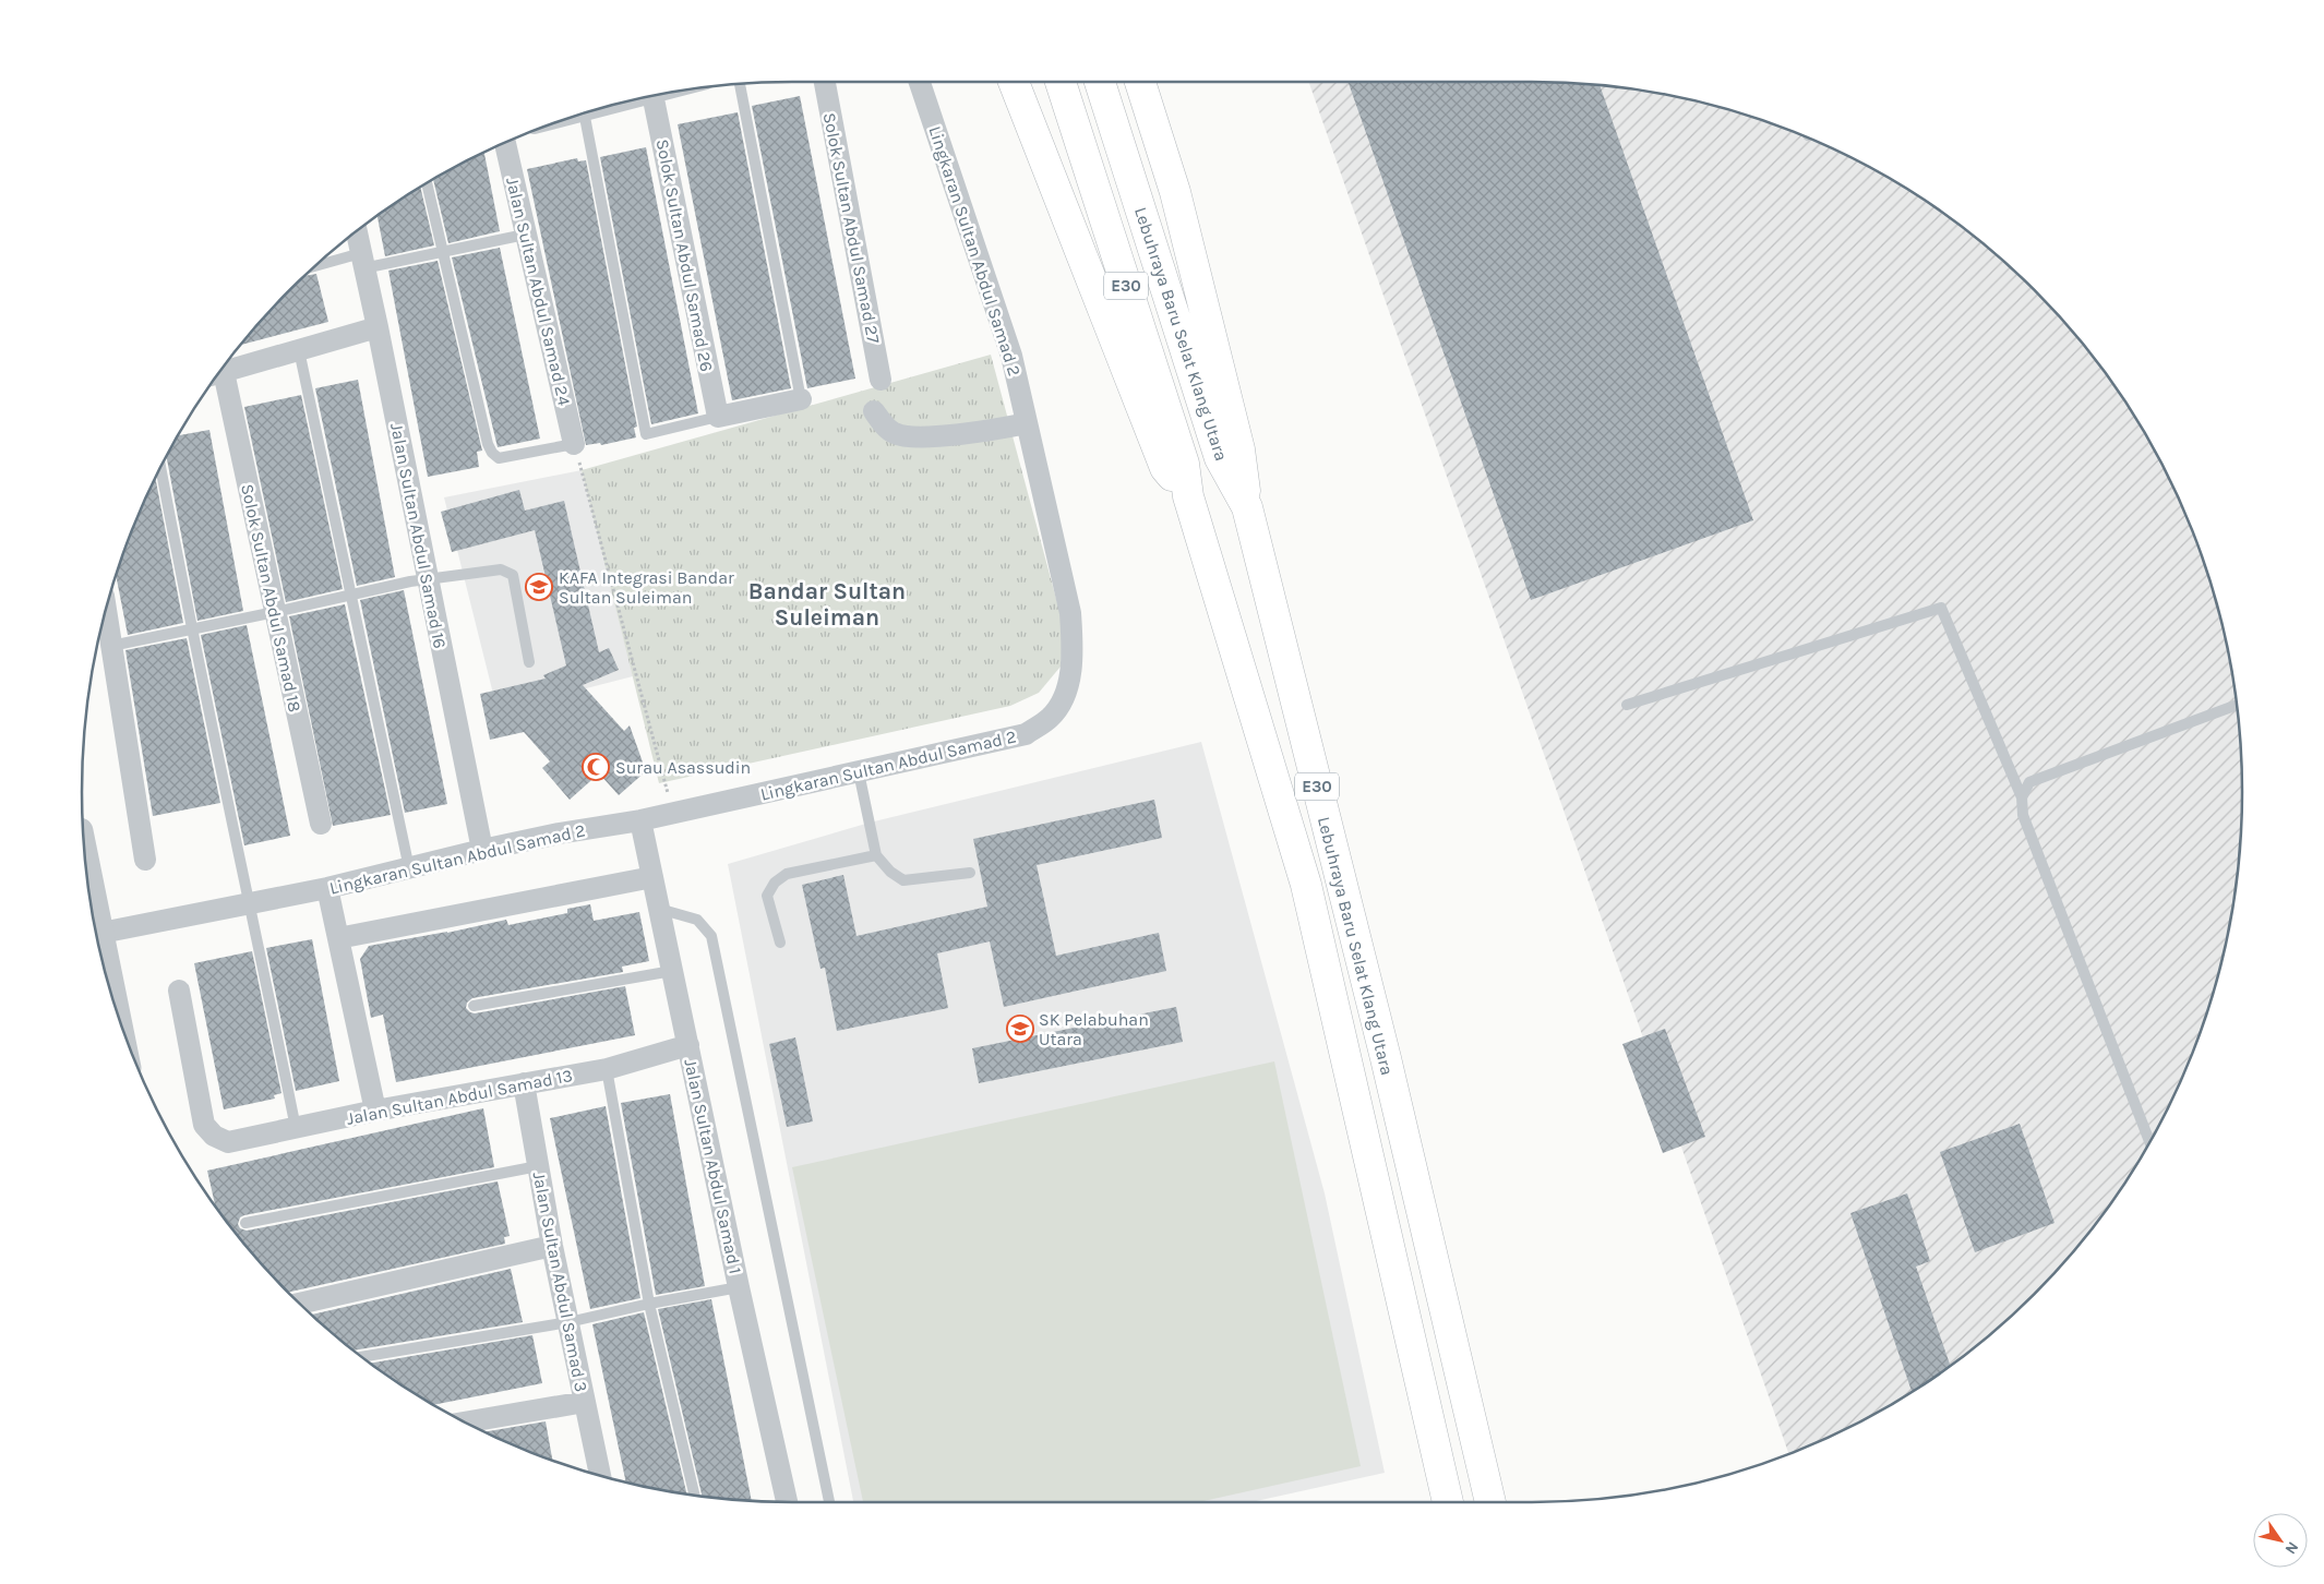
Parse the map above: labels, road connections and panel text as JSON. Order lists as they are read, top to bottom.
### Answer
{
  "streets": {
    "highway": ["E30", "Lebuhraya Baru Selat Klang Utara"],
    "street": [
      "Solok Sultan Abdul Samad 27",
      "Lingkaran Sultan Abdul Samad 2",
      "Solok Sultan Abdul Samad 26",
      "Jalan Sultan Abdul Samad 24",
      "Jalan Sultan Abdul Samad 16",
      "Solok Sultan Abdul Samad 18",
      "Jalan Sultan Abdul Samad 13",
      "Jalan Sultan Abdul Samad 1",
      "Jalan Sultan Abdul Samad 3"
    ]
  },
  "crossings": [
    ["Lingkaran Sultan Abdul Samad 2", "Jalan Sultan Abdul Samad 16"],
    ["Lingkaran Sultan Abdul Samad 2", "Jalan Sultan Abdul Samad 1"],
    ["Jalan Sultan Abdul Samad 13", "Jalan Sultan Abdul Samad 1"],
    ["Jalan Sultan Abdul Samad 13", "Jalan Sultan Abdul Samad 3"]
  ],
  "districts": ["Bandar Sultan Suleiman"],
  "places": {
    "school or university": ["KAFA Integrasi Bandar Sultan Suleiman", "SK Pelabuhan Utara"],
    "mosque": ["Surau Asassudin"]
  },
  "north": "bottom right"
}
